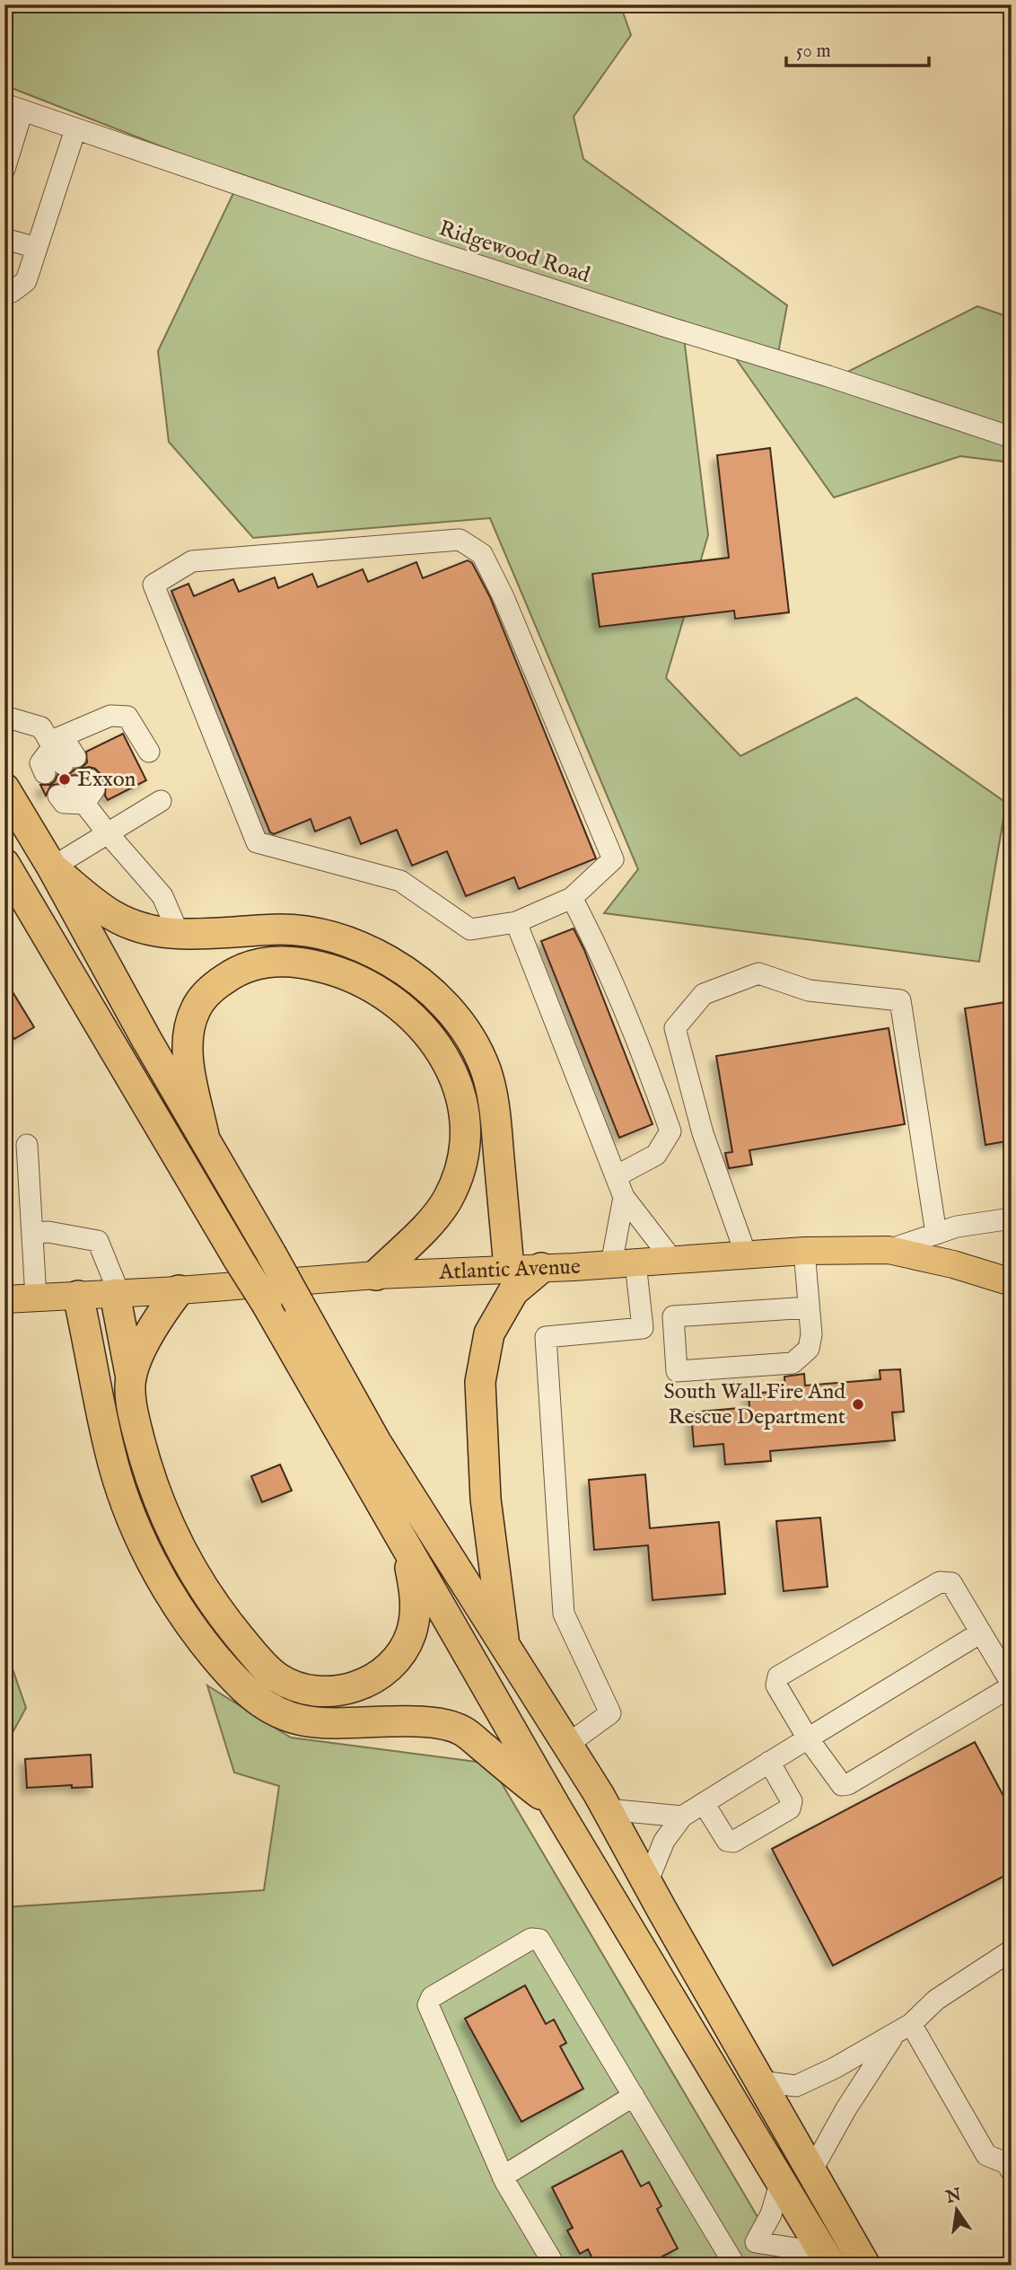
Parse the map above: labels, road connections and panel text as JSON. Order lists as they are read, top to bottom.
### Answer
{
  "streets": {
    "main road": ["Atlantic Avenue"],
    "street": ["Ridgewood Road"]
  },
  "places": ["Exxon", "South Wall Fire And Rescue Department"],
  "scale_bar": "50 m",
  "north": "top"
}
